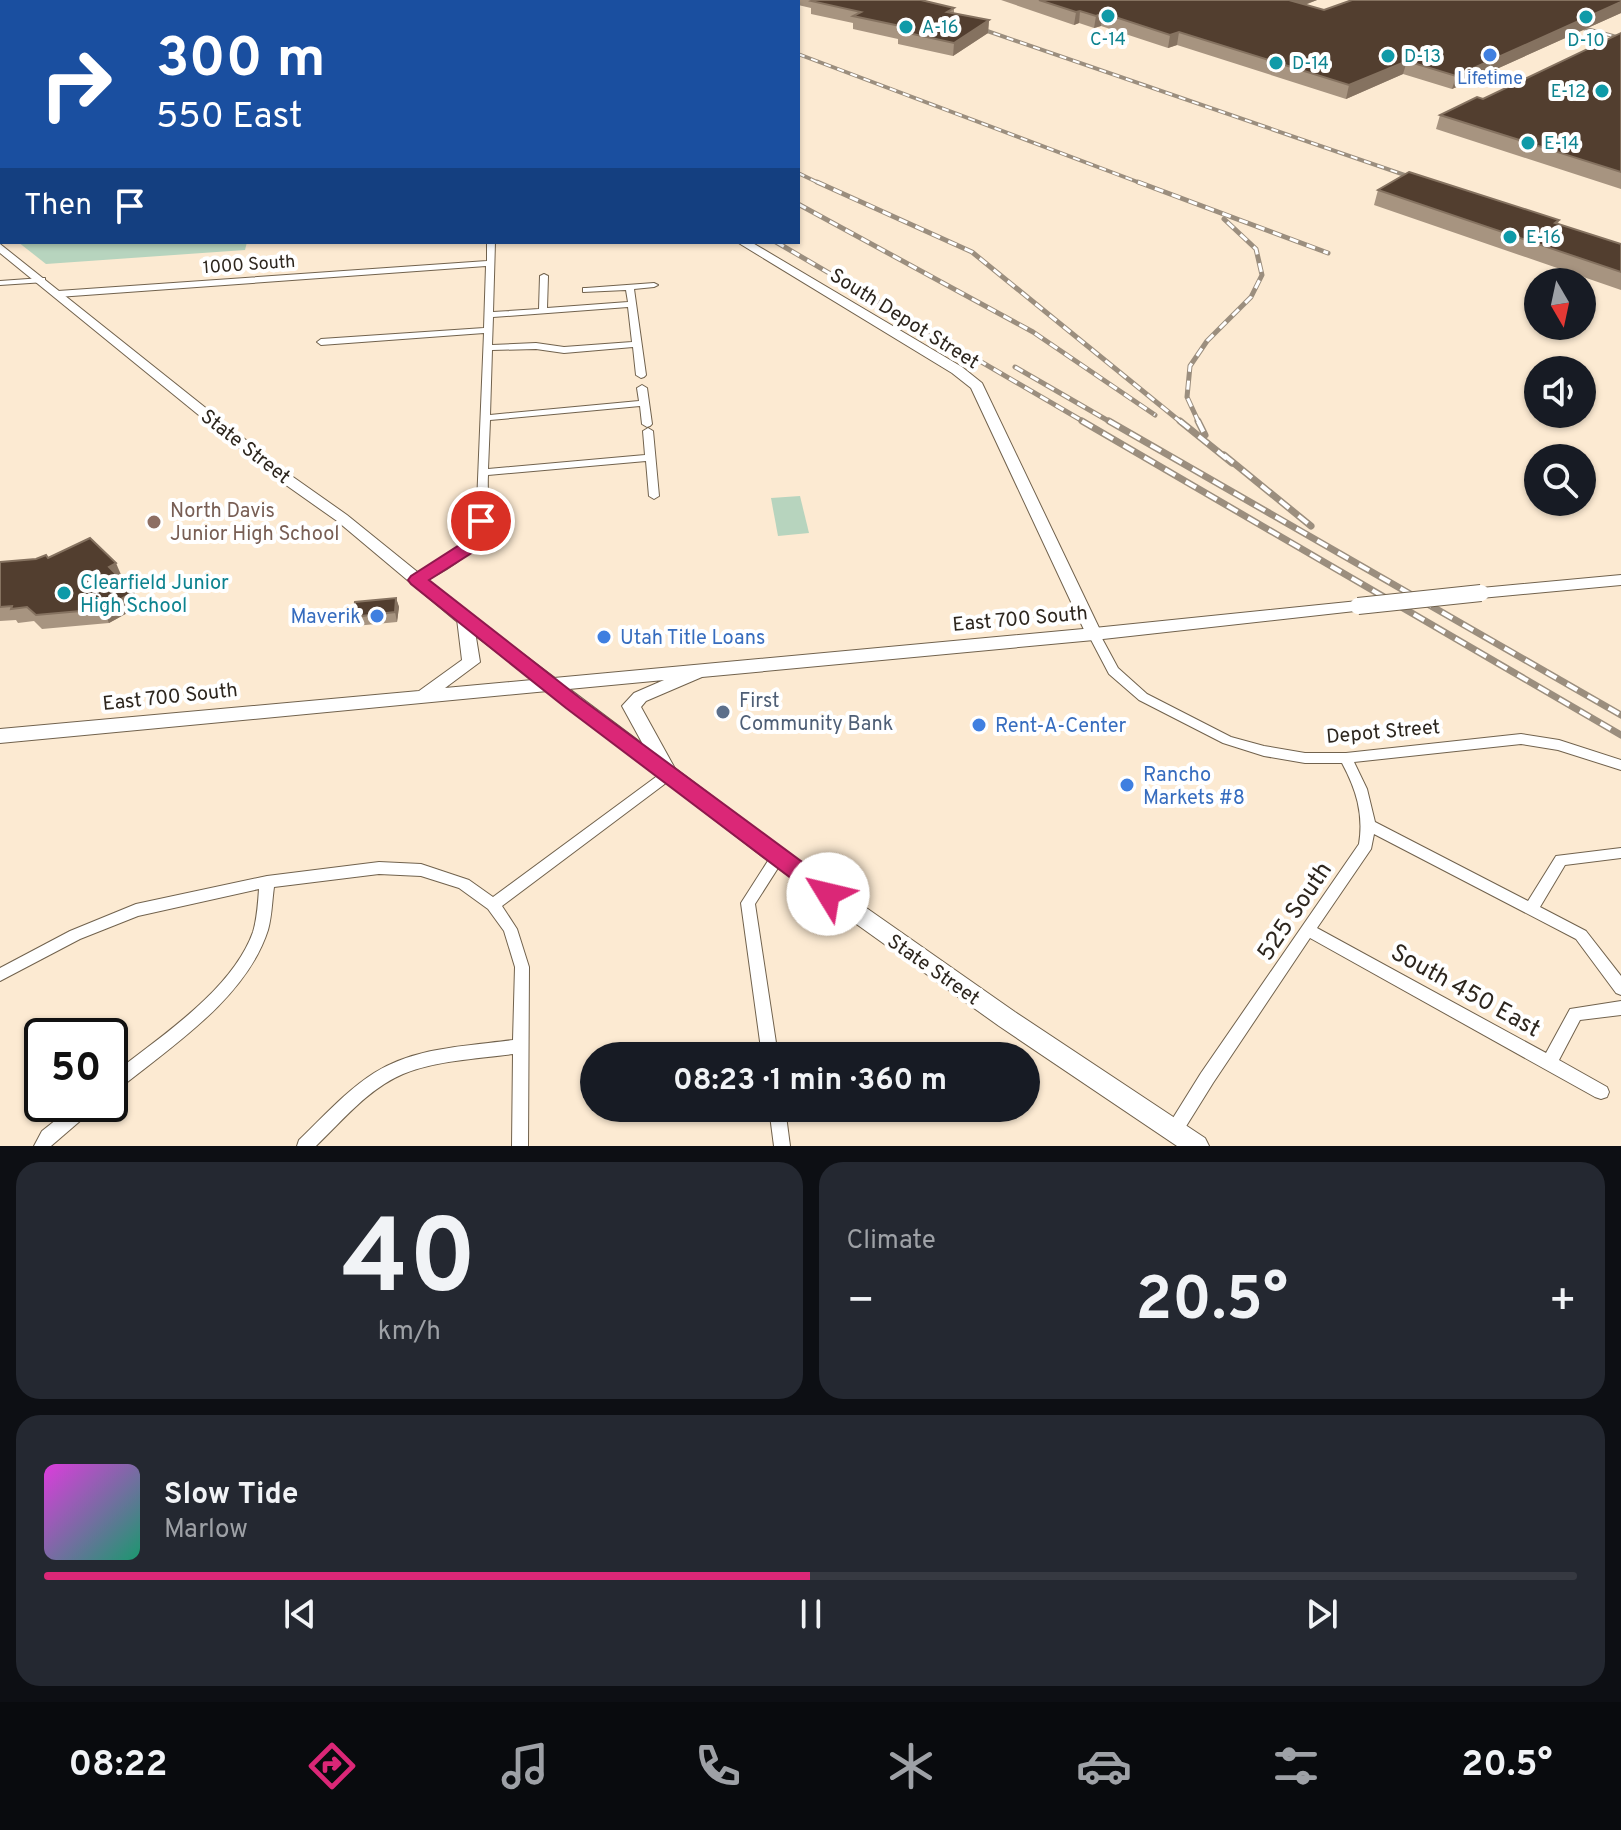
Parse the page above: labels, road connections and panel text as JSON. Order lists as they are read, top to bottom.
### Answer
{
  "streets": {
    "main road": ["South Depot Street", "State Street", "East 700 South"],
    "street": [
      "1000 South",
      "Depot Street",
      "525 South",
      "South 450 East"
    ]
  },
  "crossings": [
    ["1000 South", "State Street"],
    ["South Depot Street", "East 700 South"],
    ["South Depot Street", "Depot Street"],
    ["State Street", "East 700 South"],
    ["State Street", "525 South"],
    ["East 700 South", "Depot Street"],
    ["525 South", "South 450 East"]
  ],
  "places": [
    "C-14",
    "D-10",
    "A-16",
    "Lifetime",
    "D-13",
    "D-14",
    "E-12",
    "E-14",
    "E-16",
    "North Davis Junior High School",
    "Clearfield Junior High School",
    "Maverik",
    "Utah Title Loans",
    "First Community Bank",
    "Rent-A-Center",
    "Rancho Markets #8"
  ],
  "north": "bottom",
  "page": {
    "turn": ["300 m", "550 East"],
    "then": "Then",
    "limit": "50",
    "trip": "08:23 · 1 min · 360 m",
    "tile": [
      ["40", "km/h"],
      "Climate"
    ],
    "heat": ["−", "20.5°", "+"],
    "song": ["Slow Tide", "Marlow"],
    "tabs": ["08:22", "20.5°"]
  }
}
